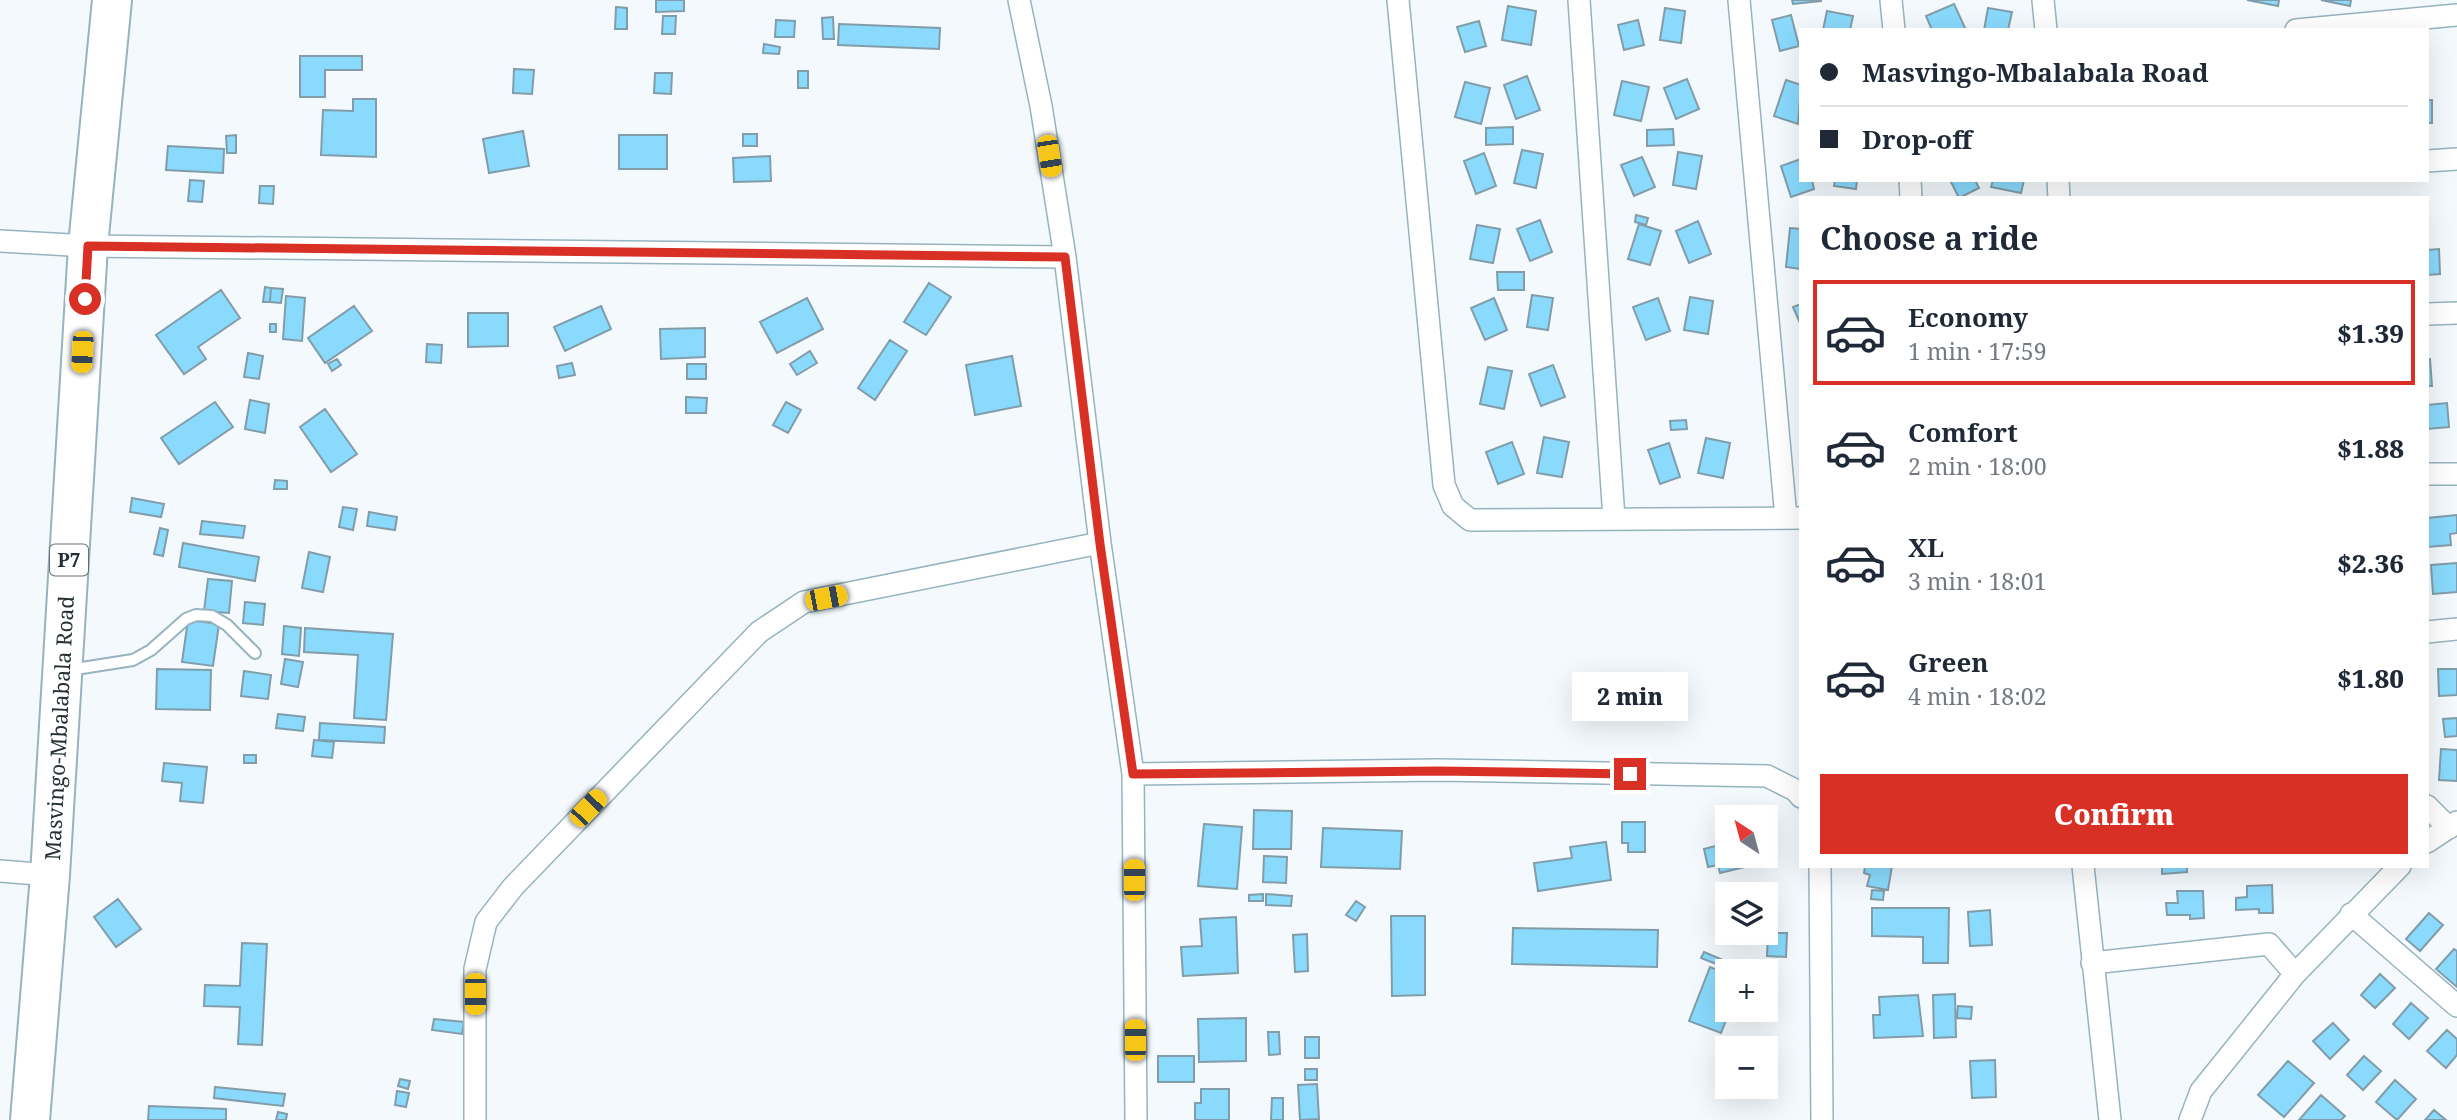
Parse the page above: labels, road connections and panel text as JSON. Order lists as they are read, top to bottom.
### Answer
{
  "streets": {
    "highway": ["P7", "Masvingo-Mbalabala Road"]
  },
  "north": "top left",
  "page": {
    "banner": ["Masvingo-Mbalabala Road", "Drop-off"],
    "heading": "Choose a ride",
    "list": [
      {
        "name": "Economy",
        "note": "1 min · 17:59",
        "value": "$1.39"
      },
      {
        "name": "Comfort",
        "note": "2 min · 18:00",
        "value": "$1.88"
      },
      {
        "name": "XL",
        "note": "3 min · 18:01",
        "value": "$2.36"
      },
      {
        "name": "Green",
        "note": "4 min · 18:02",
        "value": "$1.80"
      }
    ],
    "bubble": "2 min",
    "buttons": "Confirm",
    "map_buttons": ["+", "−"]
  }
}
